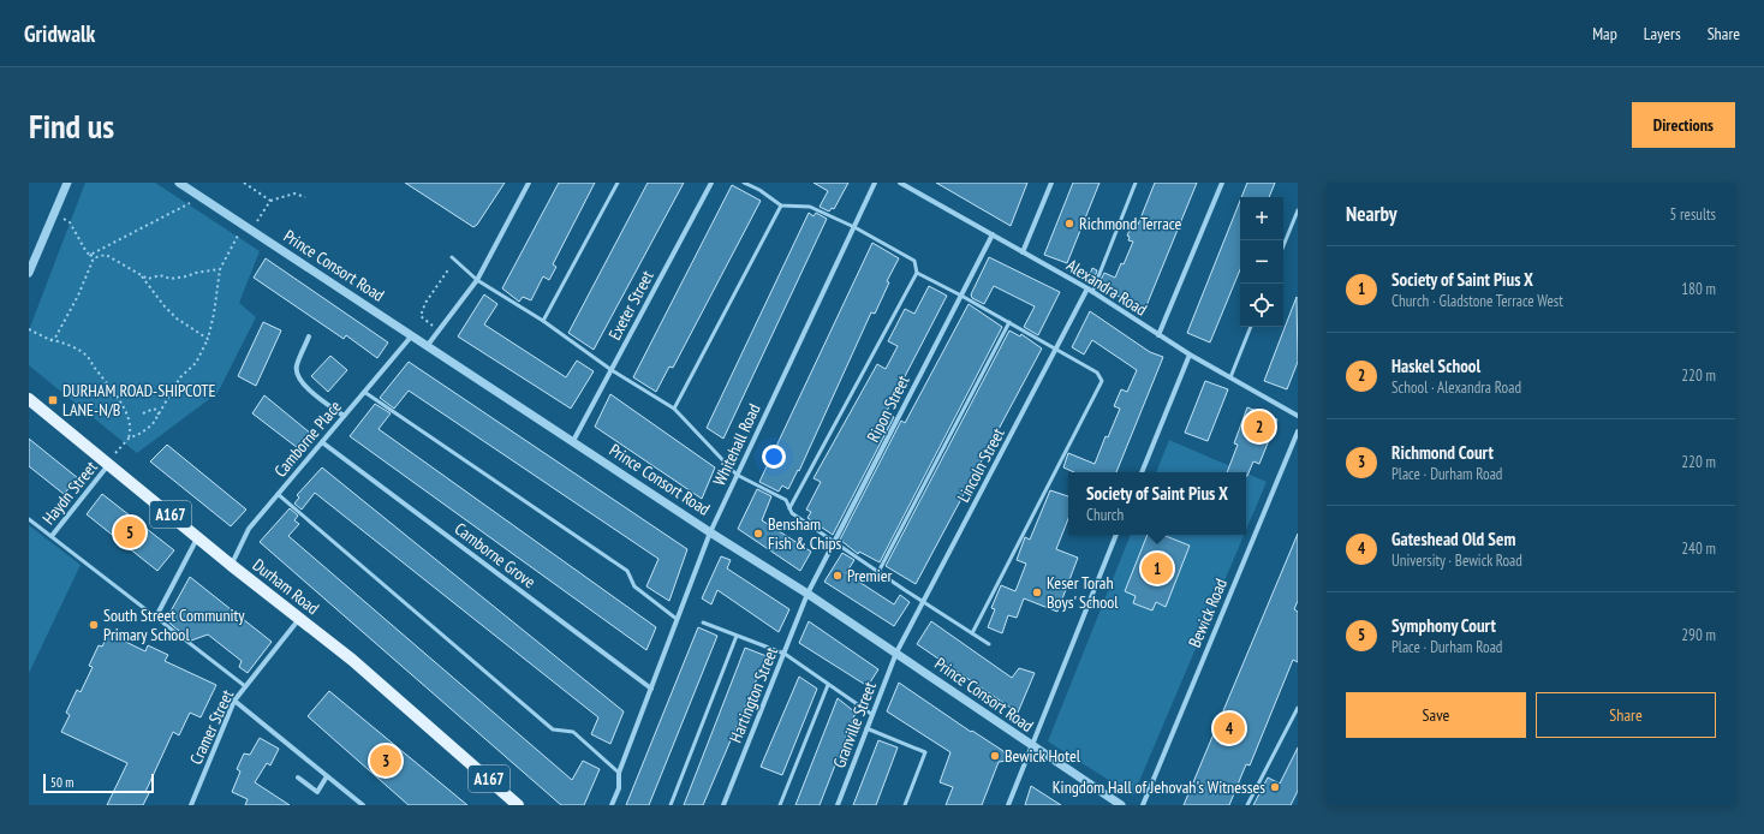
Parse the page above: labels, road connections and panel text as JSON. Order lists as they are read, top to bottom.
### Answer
{
  "streets": {
    "main road": ["A167", "Durham Road"],
    "street": [
      "Prince Consort Road",
      "Alexandra Road",
      "Exeter Street",
      "Ripon Street",
      "Camborne Place",
      "Whitehall Road",
      "Lincoln Street",
      "Haydn Street",
      "Camborne Grove",
      "Bewick Road",
      "Hartington Street",
      "Granville Street",
      "Cramer Street"
    ]
  },
  "crossings": [
    ["Prince Consort Road", "Exeter Street"],
    ["Prince Consort Road", "Ripon Street"],
    ["Prince Consort Road", "Camborne Place"],
    ["Prince Consort Road", "Whitehall Road"],
    ["Prince Consort Road", "Lincoln Street"],
    ["Prince Consort Road", "Hartington Street"],
    ["Prince Consort Road", "Granville Street"],
    ["Alexandra Road", "Ripon Street"],
    ["Alexandra Road", "Lincoln Street"],
    ["Ripon Street", "Hartington Street"],
    ["Camborne Place", "Camborne Grove"],
    ["Camborne Place", "Durham Road"],
    ["Whitehall Road", "Camborne Grove"],
    ["Lincoln Street", "Granville Street"],
    ["Haydn Street", "Durham Road"],
    ["Durham Road", "Cramer Street"]
  ],
  "places": {
    "other": [
      "Richmond Terrace",
      "Bensham Fish & Chips",
      "Premier",
      "Keser Torah Boys' School",
      "South Street Community Primary School",
      "Bewick Hotel",
      "Kingdom Hall of Jehovah's Witnesses"
    ],
    "transit": ["DURHAM ROAD-SHIPCOTE LANE-N/B"]
  },
  "scale_bar": "50 m",
  "page": {
    "header": "Gridwalk",
    "nav": ["Map", "Layers", "Share"],
    "buttons": [
      "Directions",
      ["Save", "Share"]
    ],
    "title": "Find us",
    "heading": ["Nearby", "5 results"],
    "map_buttons": ["+", "−"],
    "list": [
      {
        "mark": "1",
        "name": "Society of Saint Pius X",
        "note": "Church · Gladstone Terrace West",
        "value": "180 m"
      },
      {
        "mark": "2",
        "name": "Haskel School",
        "note": "School · Alexandra Road",
        "value": "220 m"
      },
      {
        "mark": "3",
        "name": "Richmond Court",
        "note": "Place · Durham Road",
        "value": "220 m"
      },
      {
        "mark": "4",
        "name": "Gateshead Old Sem",
        "note": "University · Bewick Road",
        "value": "240 m"
      },
      {
        "mark": "5",
        "name": "Symphony Court",
        "note": "Place · Durham Road",
        "value": "290 m"
      }
    ],
    "pins": [
      "2",
      "5",
      "1",
      "4",
      "3"
    ],
    "popup": ["Society of Saint Pius X", "Church"],
    "scale": "50 m"
  }
}
